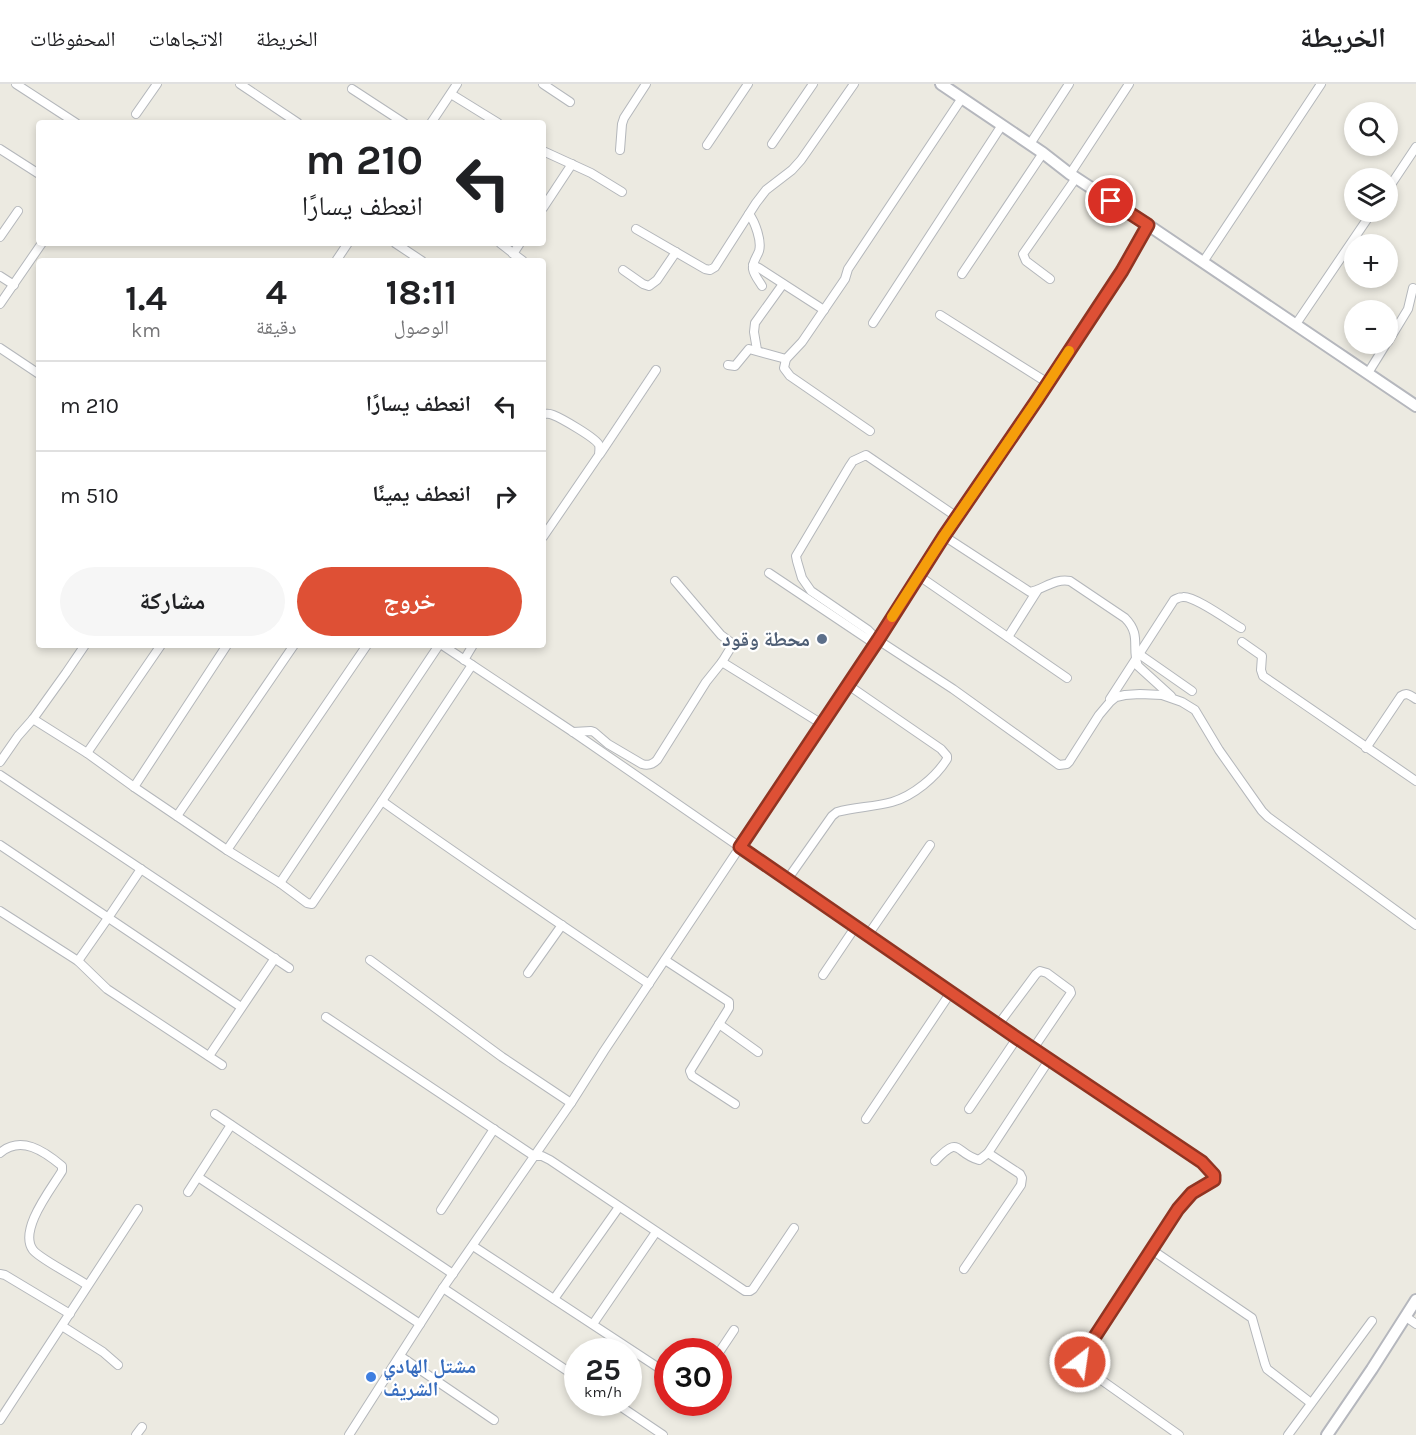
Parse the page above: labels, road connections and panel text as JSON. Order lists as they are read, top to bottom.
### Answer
{
  "places": ["محطة وقود", "مشتل الهادي الشريف"],
  "page": {
    "header": "الخريطة",
    "nav": ["الخريطة", "الاتجاهات", "المحفوظات"],
    "map_buttons": ["+", "−"],
    "turn": ["210 m", "انعطف يسارًا"],
    "eta": [
      "18:11",
      "الوصول",
      "4",
      "دقيقة",
      "1.4",
      "km"
    ],
    "list": [
      {
        "name": "انعطف يسارًا",
        "value": "210 m"
      },
      {
        "name": "انعطف يمينًا",
        "value": "510 m"
      }
    ],
    "buttons": ["خروج", "مشاركة"],
    "speed": "25 km/h",
    "limit": "30"
  }
}
